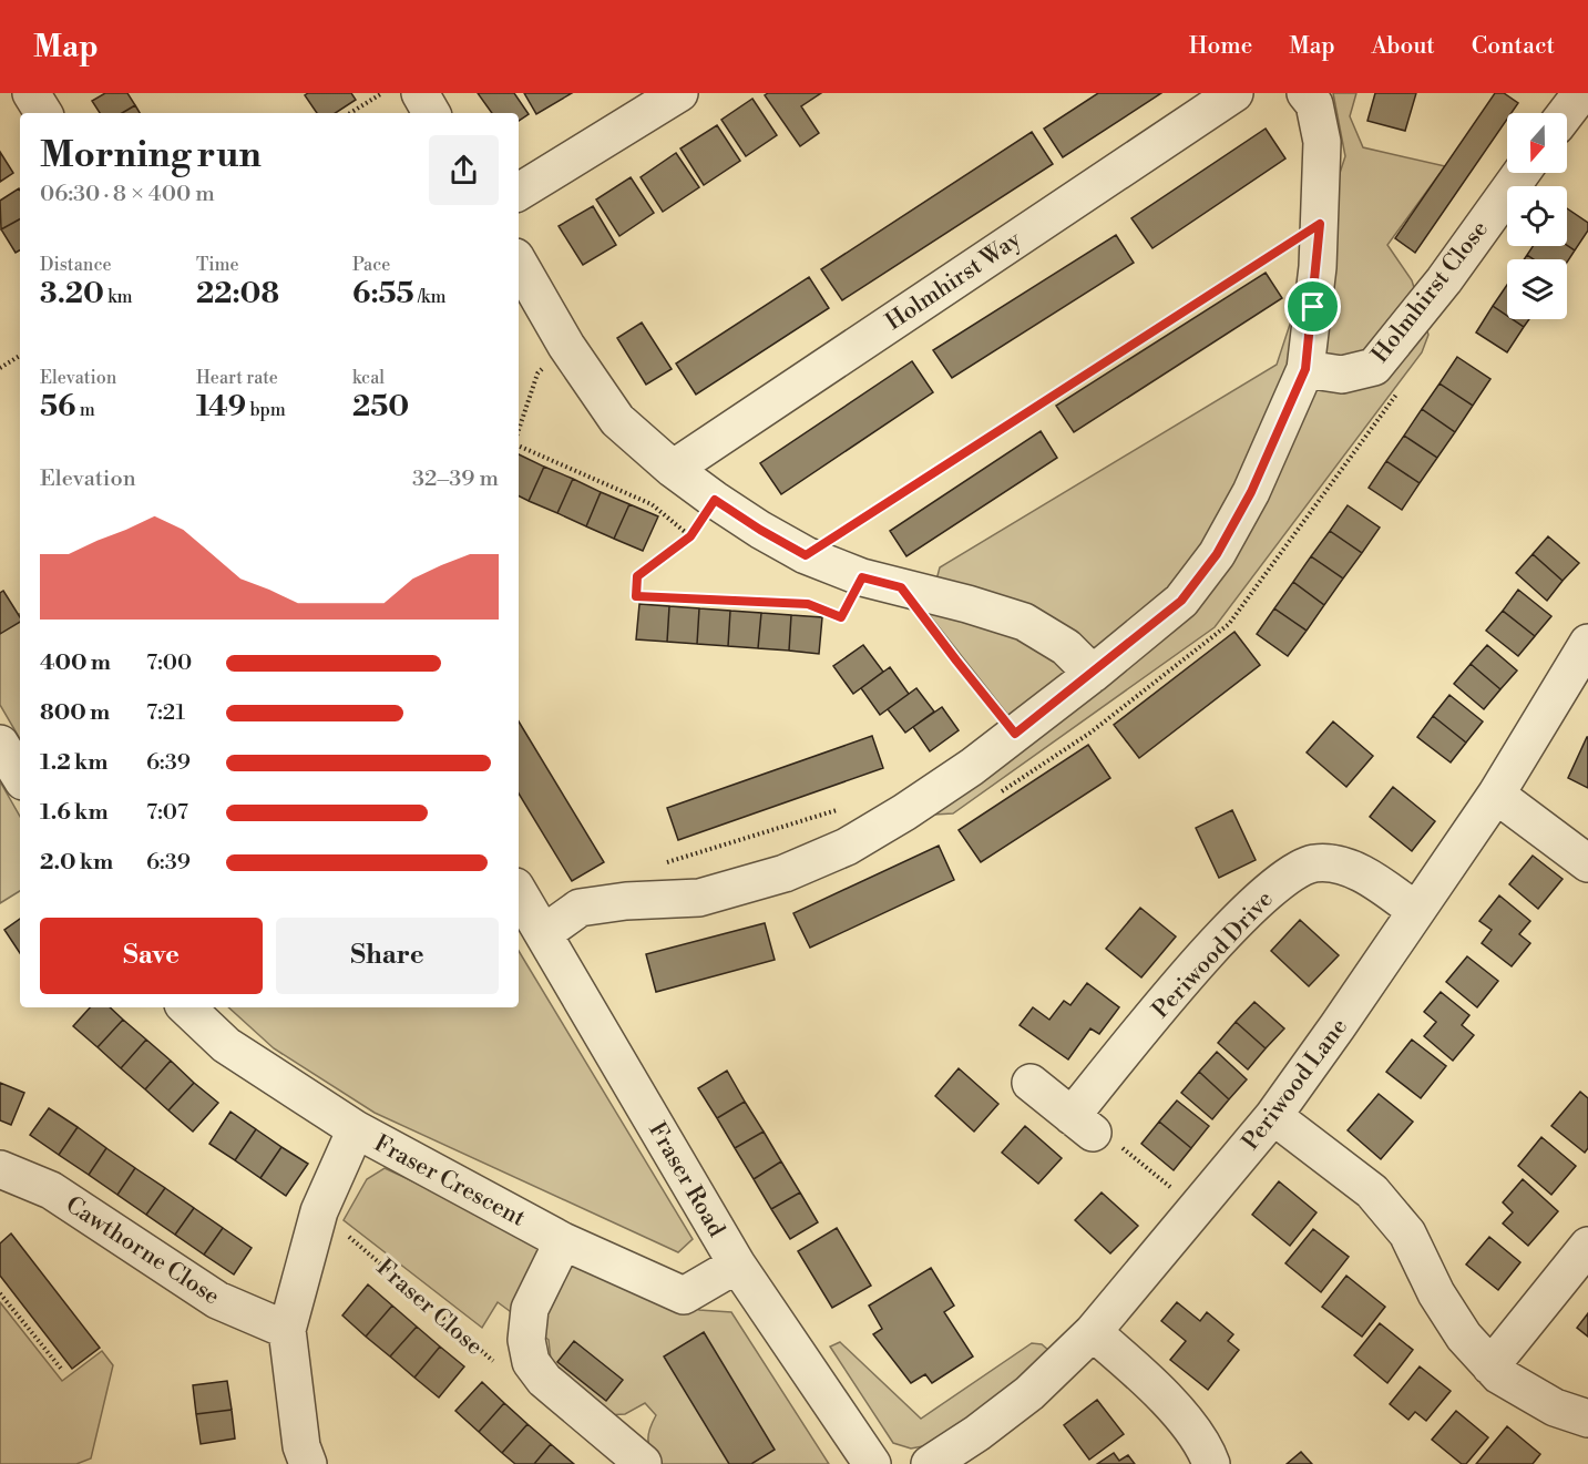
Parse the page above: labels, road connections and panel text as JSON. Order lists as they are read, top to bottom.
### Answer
{
  "streets": {
    "street": [
      "Holmhirst Way",
      "Holmhirst Close",
      "Periwood Drive",
      "Periwood Lane",
      "Fraser Road",
      "Fraser Crescent",
      "Cawthorne Close"
    ],
    "path": ["Fraser Close"]
  },
  "crossings": [
    ["Periwood Drive", "Periwood Lane"],
    ["Fraser Road", "Fraser Crescent"]
  ],
  "north": "bottom",
  "page": {
    "header": "Map",
    "nav": [
      "Home",
      "Map",
      "About",
      "Contact"
    ],
    "heading": ["Morning run", "06:30 · 8 × 400 m"],
    "stats": [
      ["Distance", "3.20 km"],
      ["Time", "22:08"],
      ["Pace", "6:55 /km"],
      ["Elevation", "56 m"],
      ["Heart rate", "149 bpm"],
      ["kcal", "250"]
    ],
    "chart": ["Elevation", "32–39 m"],
    "list": [
      {
        "name": "400 m",
        "note": "7:00"
      },
      {
        "name": "800 m",
        "note": "7:21"
      },
      {
        "name": "1.2 km",
        "note": "6:39"
      },
      {
        "name": "1.6 km",
        "note": "7:07"
      },
      {
        "name": "2.0 km",
        "note": "6:39"
      }
    ],
    "buttons": ["Save", "Share"]
  }
}
